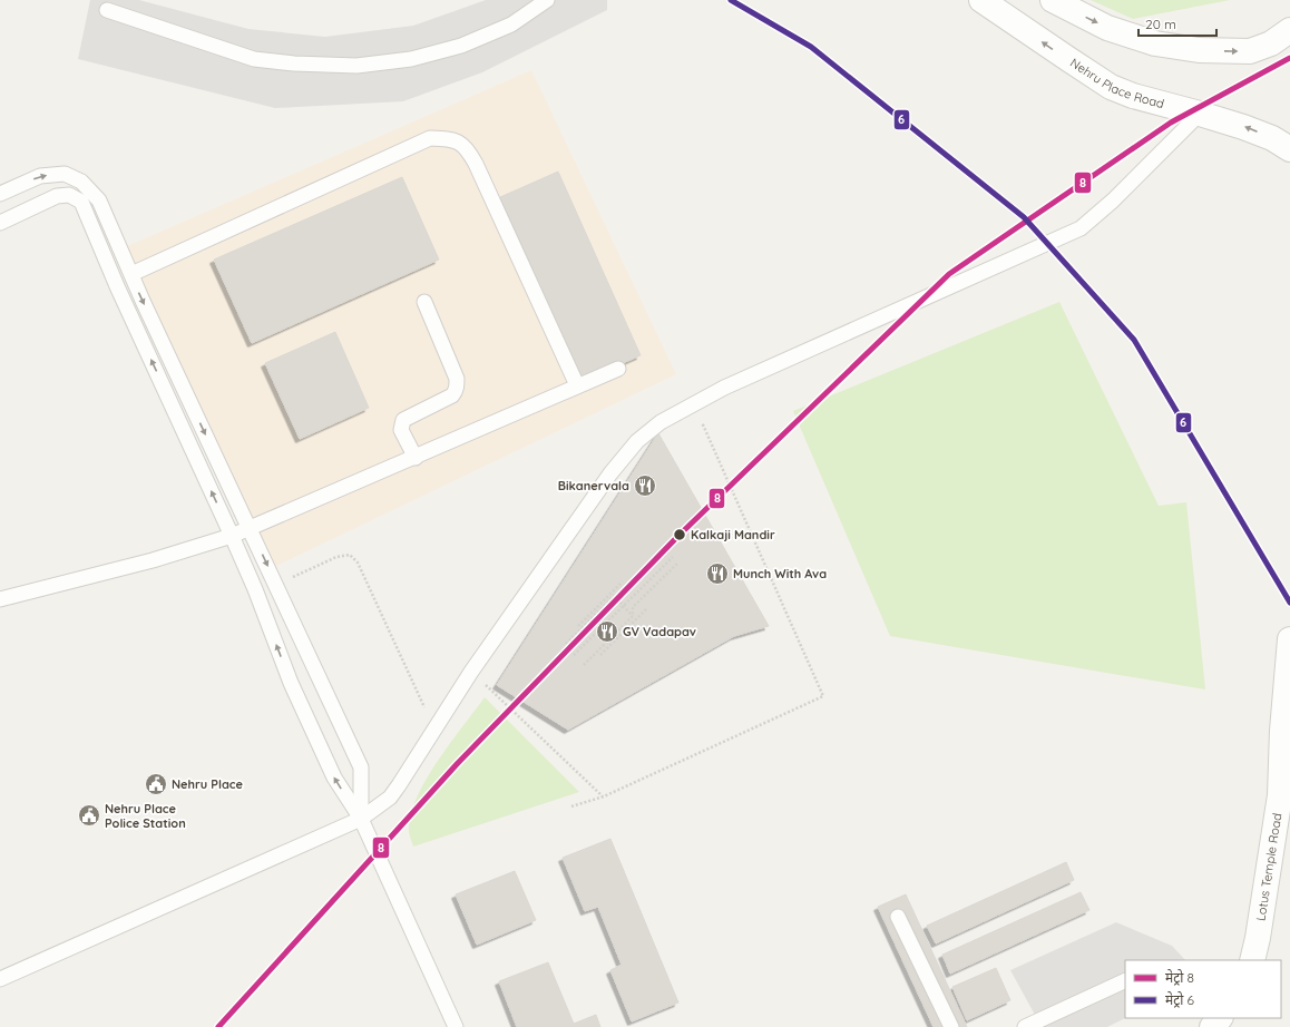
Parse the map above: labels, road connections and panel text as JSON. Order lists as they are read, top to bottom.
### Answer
{
  "streets": {
    "street": ["Nehru Place Road", "Lotus Temple Road"]
  },
  "places": {
    "restaurant": ["Bikanervala", "Munch With Ava", "GV Vadapav"],
    "other": ["Kalkaji Mandir"],
    "public building": ["Nehru Place", "Nehru Place Police Station"]
  },
  "lines": ["metro line 6", "metro line 8"],
  "legend": ["मेट्रो 8", "मेट्रो 6"],
  "scale_bar": "20 m"
}
